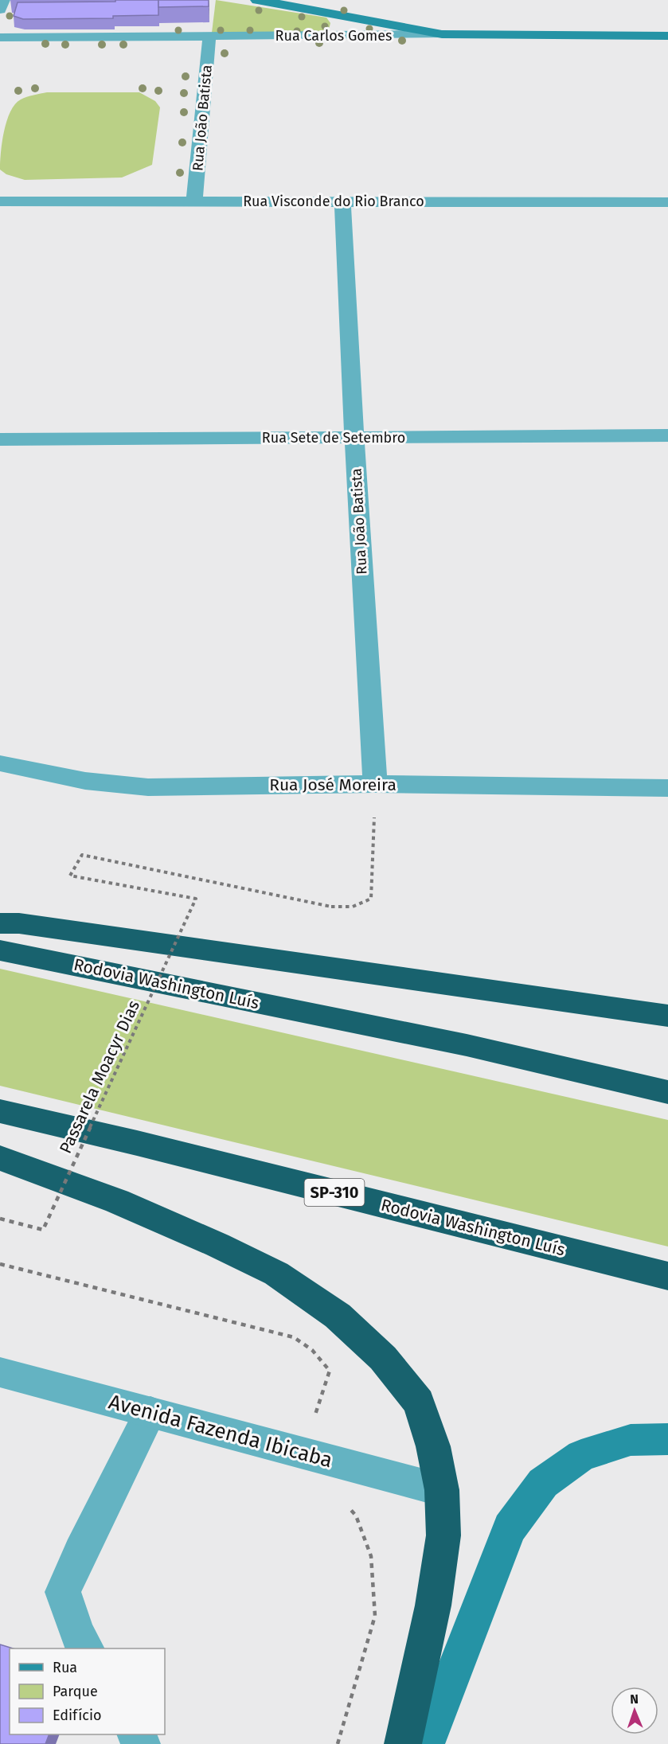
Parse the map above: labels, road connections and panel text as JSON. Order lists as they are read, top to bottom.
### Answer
{
  "streets": {
    "highway": ["Rodovia Washington Luís", "SP-310"],
    "street": [
      "Rua Carlos Gomes",
      "Rua João Batista",
      "Rua Visconde do Rio Branco",
      "Rua Sete de Setembro",
      "Rua José Moreira",
      "Avenida Fazenda Ibicaba"
    ],
    "path": ["Passarela Moacyr Dias"]
  },
  "crossings": [
    ["Rua Carlos Gomes", "Rua João Batista"],
    ["Rua João Batista", "Rua Visconde do Rio Branco"],
    ["Rua João Batista", "Rua Sete de Setembro"],
    ["Rua João Batista", "Rua José Moreira"],
    ["Rua João Batista", "Passarela Moacyr Dias"],
    ["Rua José Moreira", "Passarela Moacyr Dias"]
  ],
  "legend": ["Rua", "Parque", "Edifício"],
  "north": "top"
}
